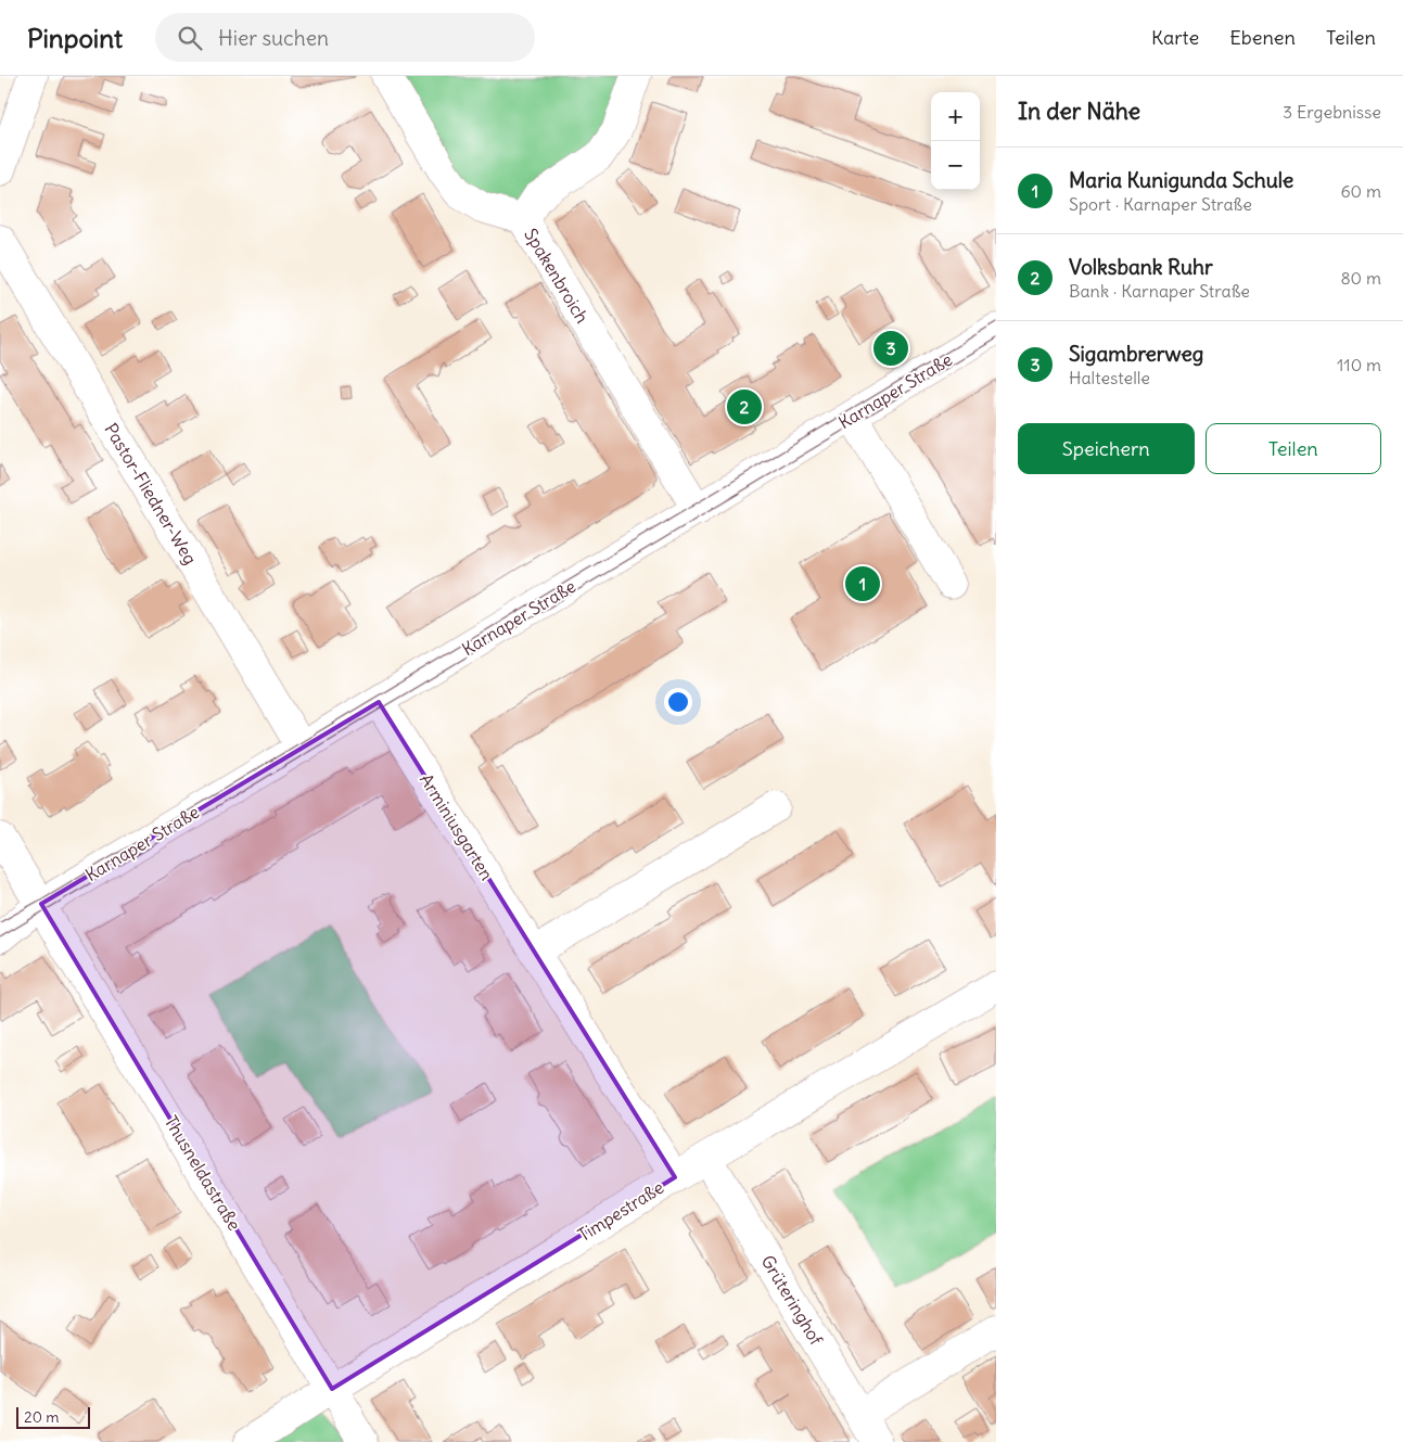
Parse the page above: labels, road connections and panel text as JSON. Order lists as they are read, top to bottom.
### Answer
{
  "streets": {
    "street": [
      "Spakenbroich",
      "Karnaper Straße",
      "Pastor-Fliedner-Weg",
      "Arminiusgarten",
      "Thusneldastraße",
      "Timpestraße",
      "Grüteringhof"
    ]
  },
  "crossings": [
    ["Spakenbroich", "Karnaper Straße"],
    ["Karnaper Straße", "Pastor-Fliedner-Weg"],
    ["Karnaper Straße", "Arminiusgarten"],
    ["Karnaper Straße", "Thusneldastraße"],
    ["Arminiusgarten", "Timpestraße"],
    ["Thusneldastraße", "Timpestraße"],
    ["Timpestraße", "Grüteringhof"]
  ],
  "scale_bar": "20 m",
  "page": {
    "header": "Pinpoint",
    "search": "Hier suchen",
    "nav": ["Karte", "Ebenen", "Teilen"],
    "heading": ["In der Nähe", "3 Ergebnisse"],
    "map_buttons": ["+", "−"],
    "list": [
      {
        "mark": "1",
        "name": "Maria Kunigunda Schule",
        "note": "Sport · Karnaper Straße",
        "value": "60 m"
      },
      {
        "mark": "2",
        "name": "Volksbank Ruhr",
        "note": "Bank · Karnaper Straße",
        "value": "80 m"
      },
      {
        "mark": "3",
        "name": "Sigambrerweg",
        "note": "Haltestelle",
        "value": "110 m"
      }
    ],
    "pins": ["3", "2", "1"],
    "buttons": ["Speichern", "Teilen"],
    "scale": "20 m"
  }
}
